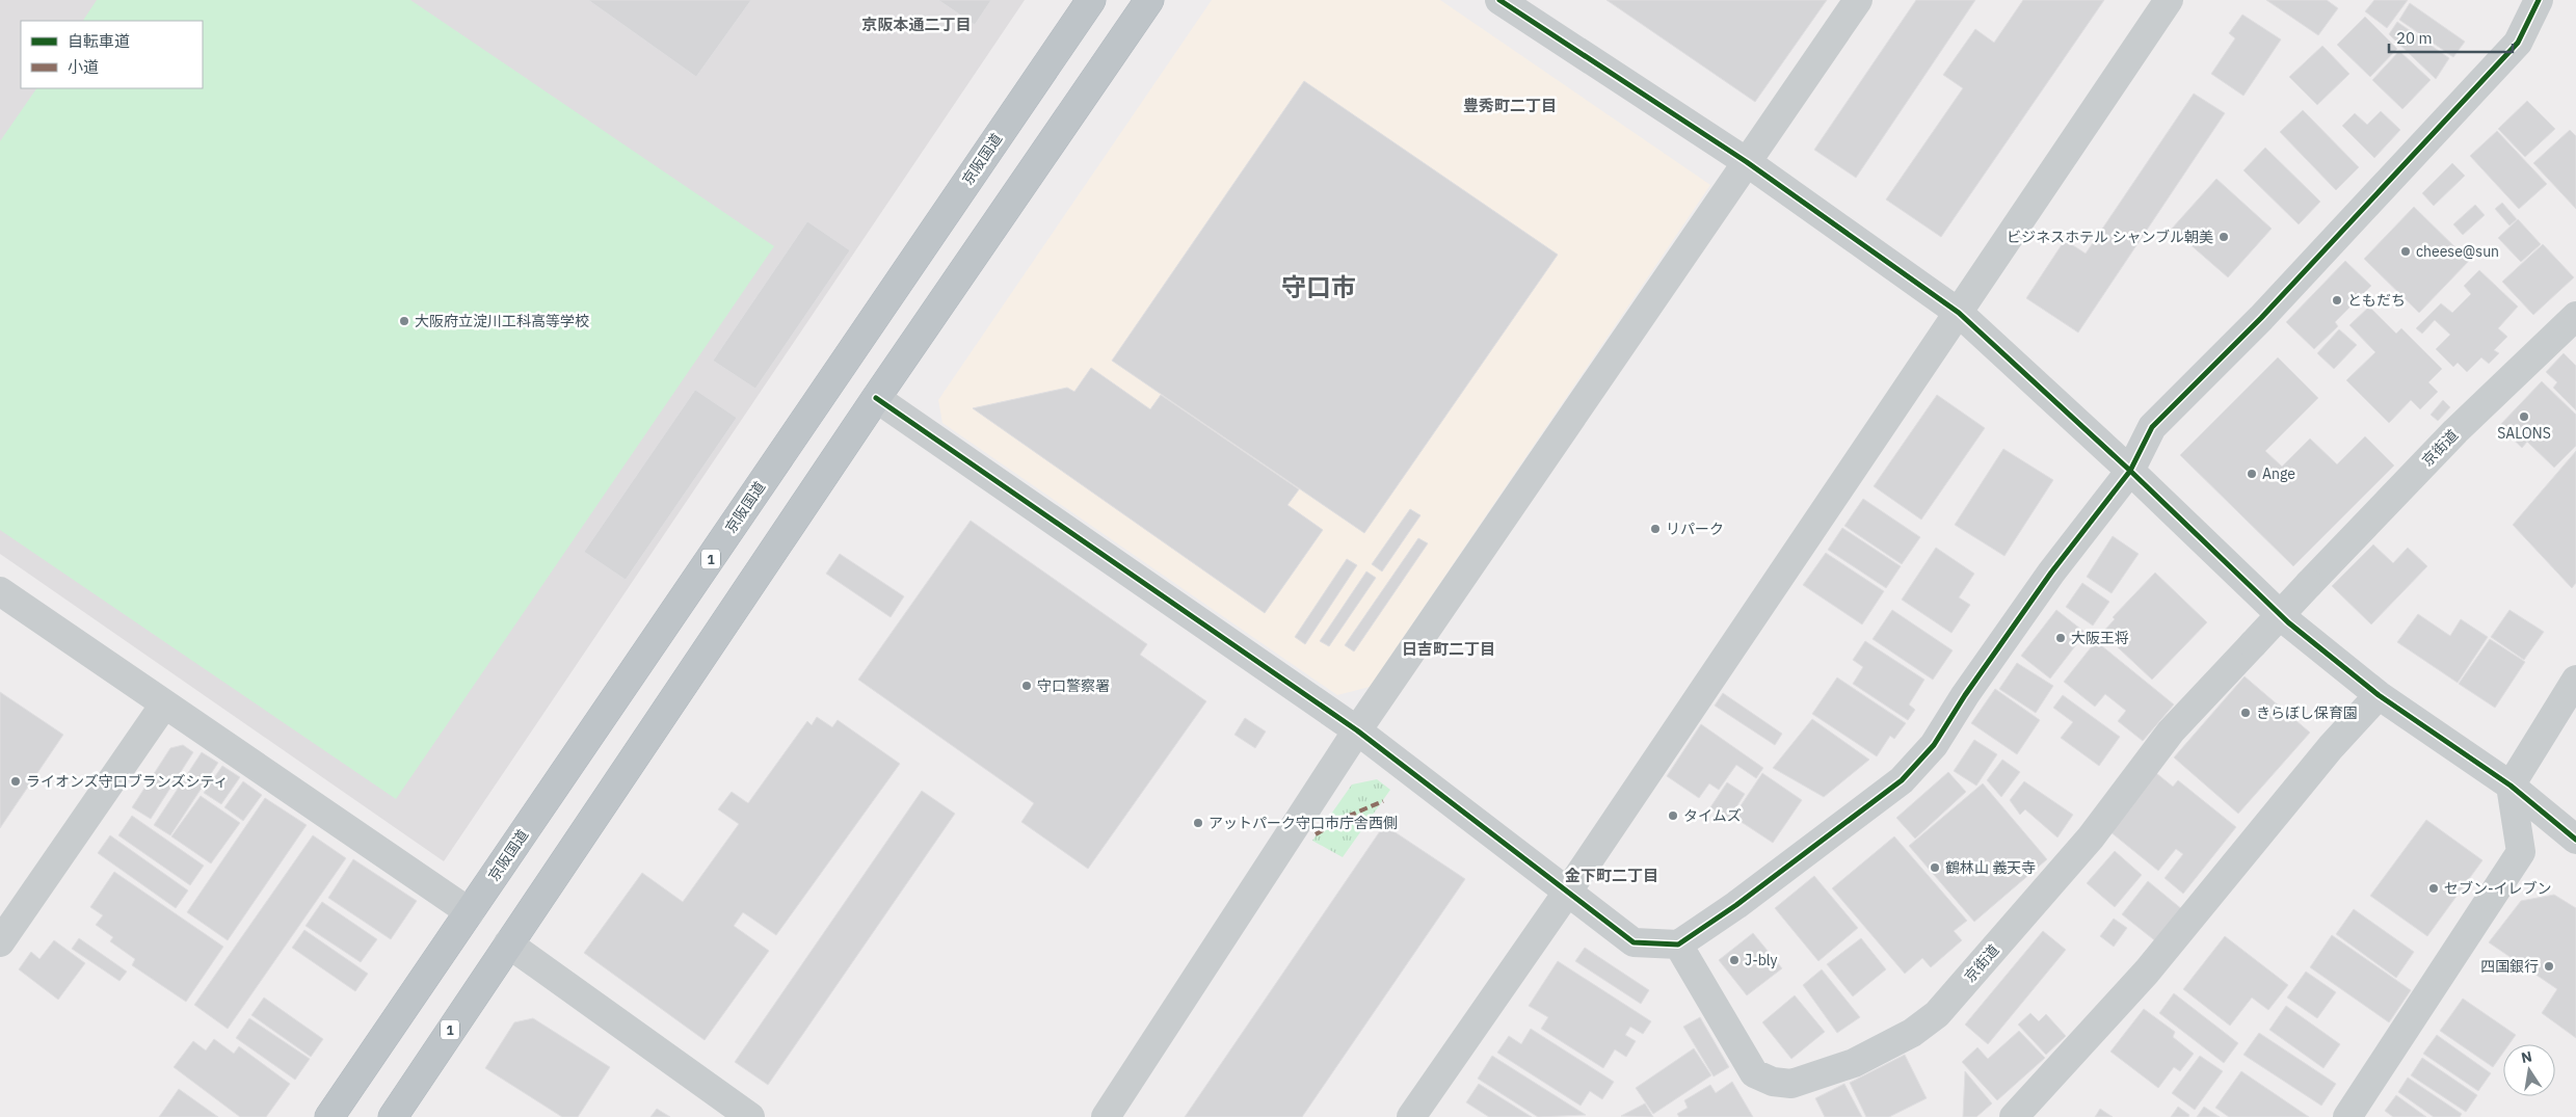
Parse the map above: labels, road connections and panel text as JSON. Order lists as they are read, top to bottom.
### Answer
{
  "streets": {
    "highway": ["京阪国道", "1"],
    "street": ["京街道"]
  },
  "districts": [
    "京阪本通二丁目",
    "豊秀町二丁目",
    "守口市",
    "日吉町二丁目",
    "金下町二丁目"
  ],
  "places": [
    "ビジネスホテル シャンブル朝美",
    "cheese@sun",
    "ともだち",
    "大阪府立淀川工科高等学校",
    "SALONS",
    "Ange",
    "リパーク",
    "大阪王将",
    "守口警察署",
    "きらぼし保育園",
    "ライオンズ守口ブランズシティ",
    "タイムズ",
    "アットパーク守口市庁舎西側",
    "鶴林山 義天寺",
    "セブン-イレブン",
    "J-bly",
    "四国銀行"
  ],
  "legend": ["自転車道", "小道"],
  "scale_bar": "20 m",
  "north": "top"
}
